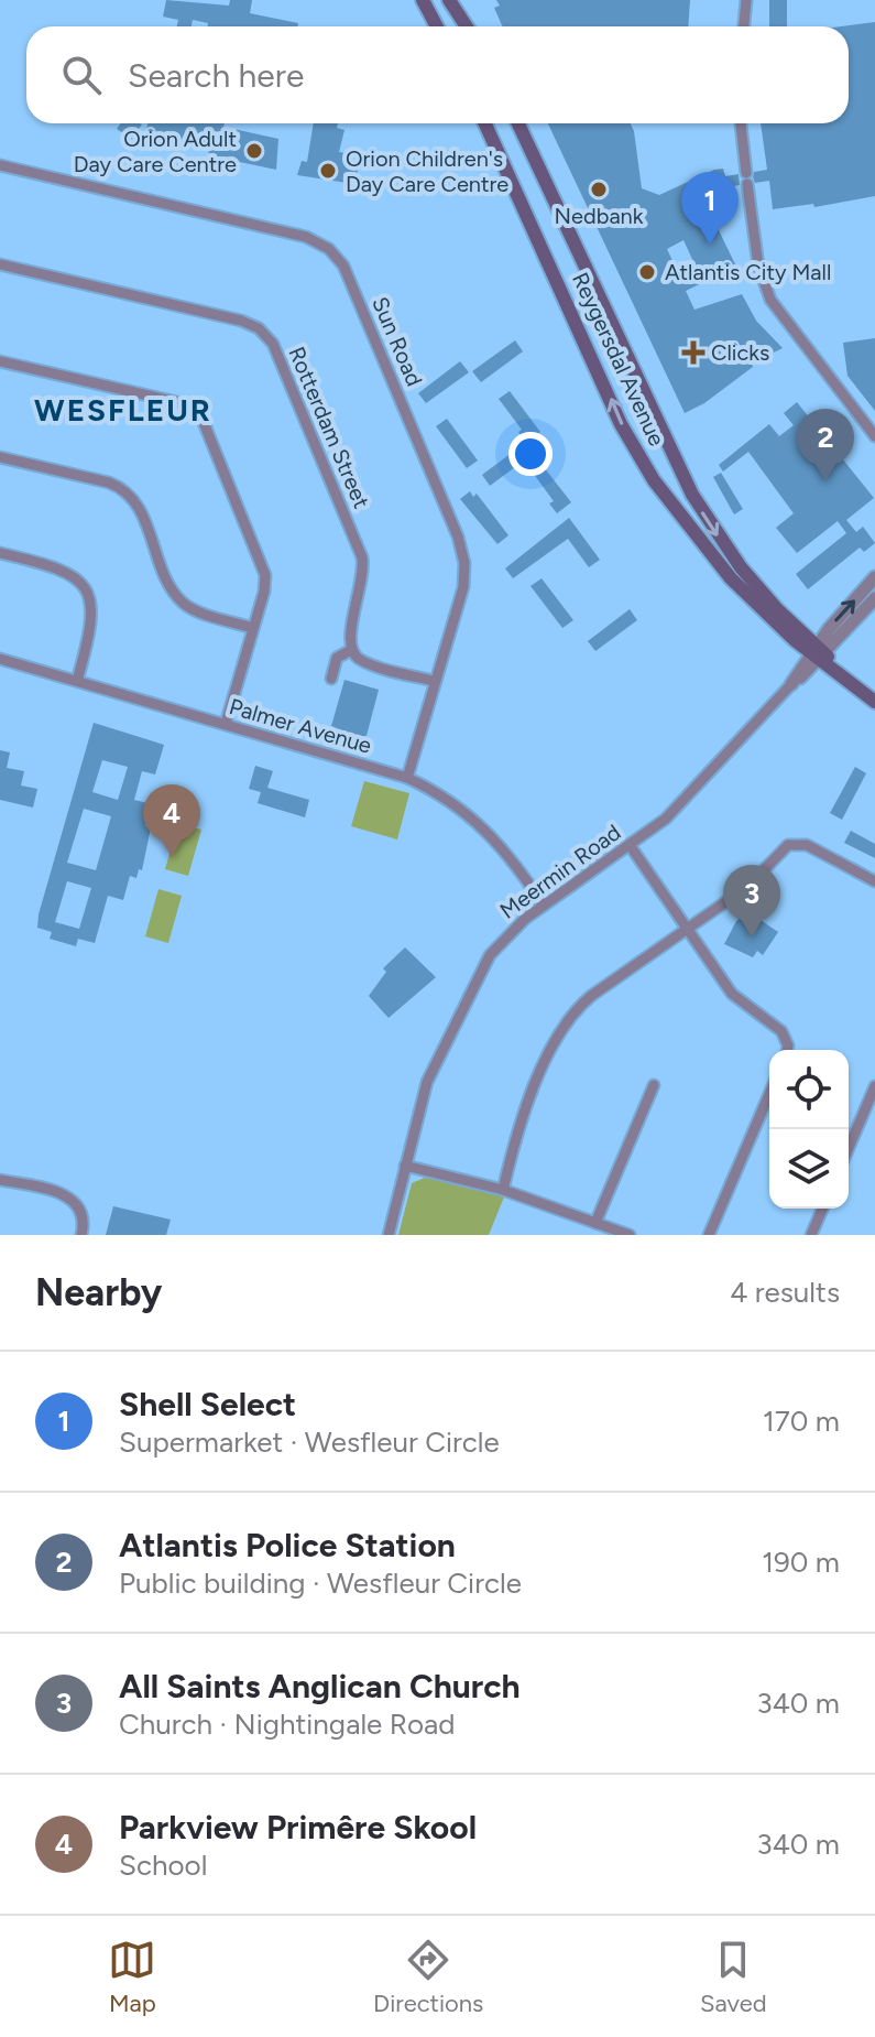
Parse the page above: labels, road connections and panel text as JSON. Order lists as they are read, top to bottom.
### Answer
{
  "streets": {
    "main road": ["Reygersdal Avenue"],
    "street": [
      "Sun Road",
      "Rotterdam Street",
      "Palmer Avenue",
      "Meermin Road"
    ]
  },
  "crossings": [
    ["Sun Road", "Palmer Avenue"],
    ["Reygersdal Avenue", "Meermin Road"],
    ["Palmer Avenue", "Meermin Road"]
  ],
  "districts": ["WESFLEUR"],
  "places": {
    "other": [
      "Orion Adult Day Care Centre",
      "Orion Children's Day Care Centre",
      "Nedbank",
      "Atlantis City Mall"
    ],
    "health": ["Clicks"]
  },
  "page": {
    "search": "Search here",
    "pins": [
      "1",
      "2",
      "4",
      "3"
    ],
    "heading": ["Nearby", "4 results"],
    "list": [
      {
        "mark": "1",
        "name": "Shell Select",
        "note": "Supermarket · Wesfleur Circle",
        "value": "170 m"
      },
      {
        "mark": "2",
        "name": "Atlantis Police Station",
        "note": "Public building · Wesfleur Circle",
        "value": "190 m"
      },
      {
        "mark": "3",
        "name": "All Saints Anglican Church",
        "note": "Church · Nightingale Road",
        "value": "340 m"
      },
      {
        "mark": "4",
        "name": "Parkview Primêre Skool",
        "note": "School",
        "value": "340 m"
      }
    ],
    "nav": ["Map", "Directions", "Saved"]
  }
}
